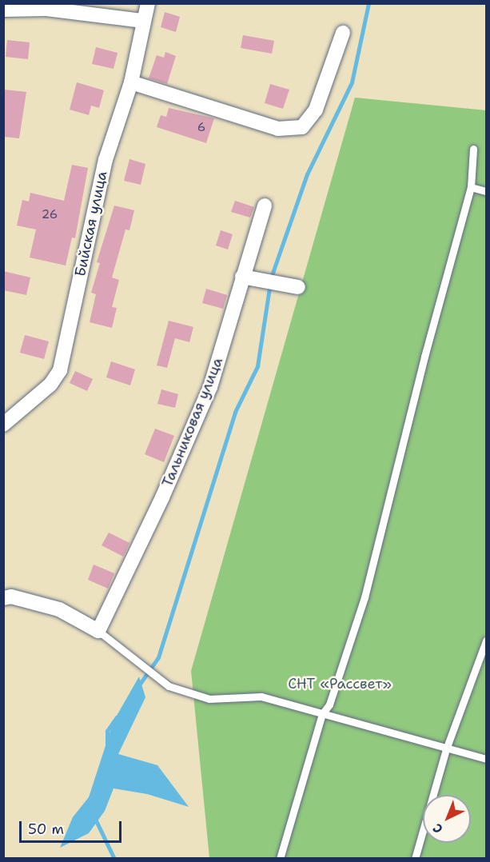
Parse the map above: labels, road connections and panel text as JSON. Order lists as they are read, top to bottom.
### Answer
{
  "streets": {
    "street": ["Бийская улица", "Тальниковая улица"]
  },
  "parks": ["СНТ «Рассвет»"],
  "house_numbers": ["6", "26"],
  "scale_bar": "50 m",
  "north": "bottom left"
}
